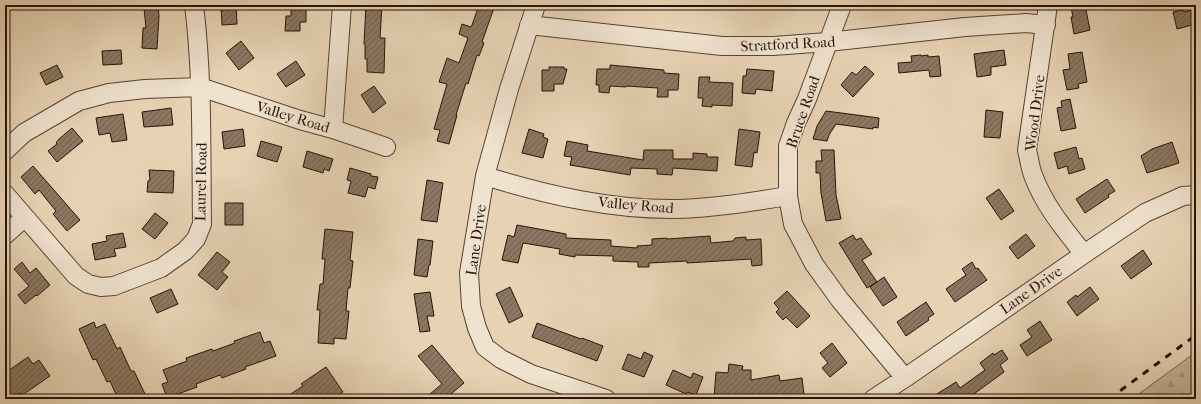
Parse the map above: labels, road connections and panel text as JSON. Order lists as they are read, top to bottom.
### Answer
{
  "streets": {
    "street": [
      "Stratford Road",
      "Bruce Road",
      "Wood Drive",
      "Valley Road",
      "Laurel Road",
      "Lane Drive"
    ]
  },
  "crossings": [
    ["Stratford Road", "Bruce Road"],
    ["Stratford Road", "Wood Drive"],
    ["Stratford Road", "Lane Drive"],
    ["Bruce Road", "Valley Road"],
    ["Bruce Road", "Lane Drive"],
    ["Wood Drive", "Lane Drive"],
    ["Valley Road", "Laurel Road"],
    ["Valley Road", "Lane Drive"]
  ]
}
